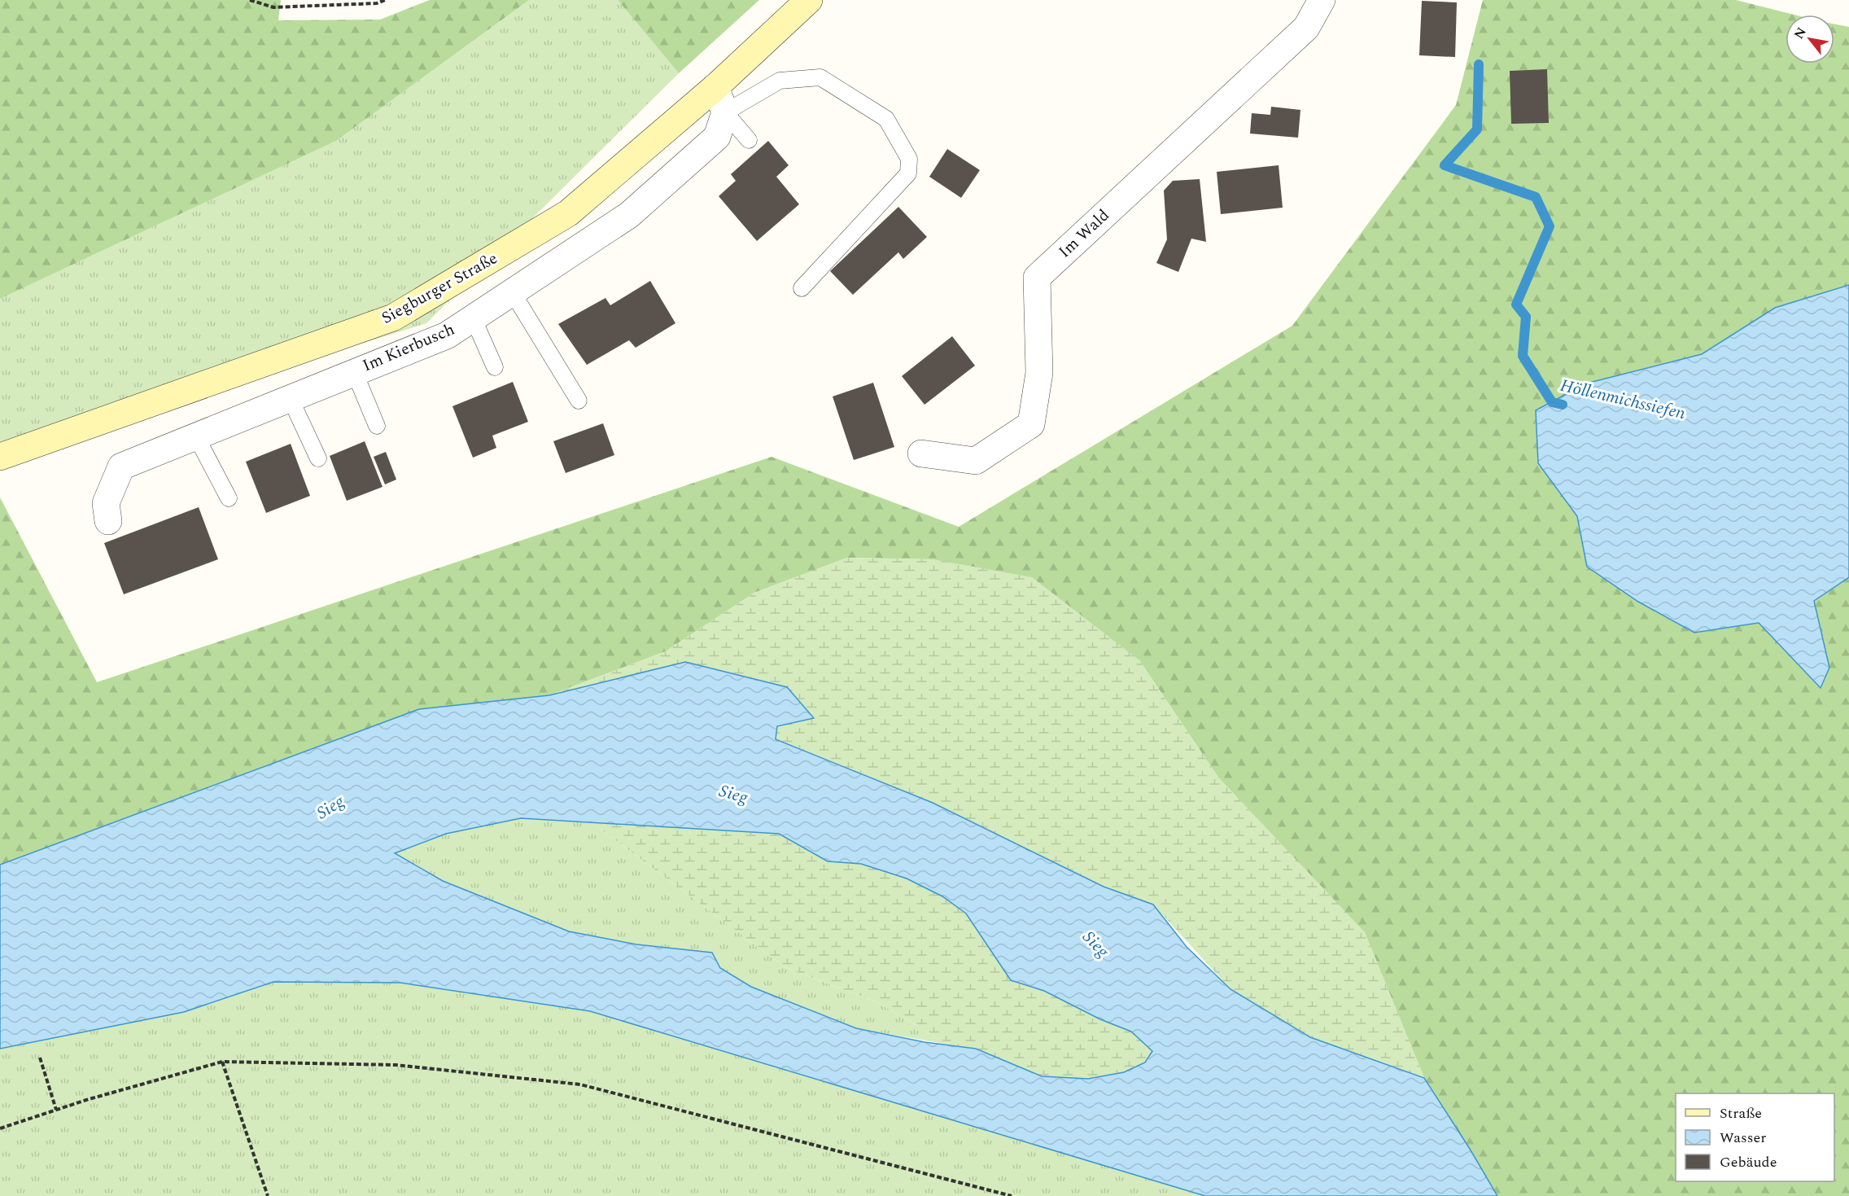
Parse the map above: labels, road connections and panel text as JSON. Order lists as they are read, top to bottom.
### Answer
{
  "streets": {
    "main road": ["Siegburger Straße"],
    "street": ["Im Wald", "Im Kierbusch"]
  },
  "water": ["Höllenmichssiefen", "Sieg"],
  "legend": ["Straße", "Wasser", "Gebäude"],
  "north": "top left"
}
